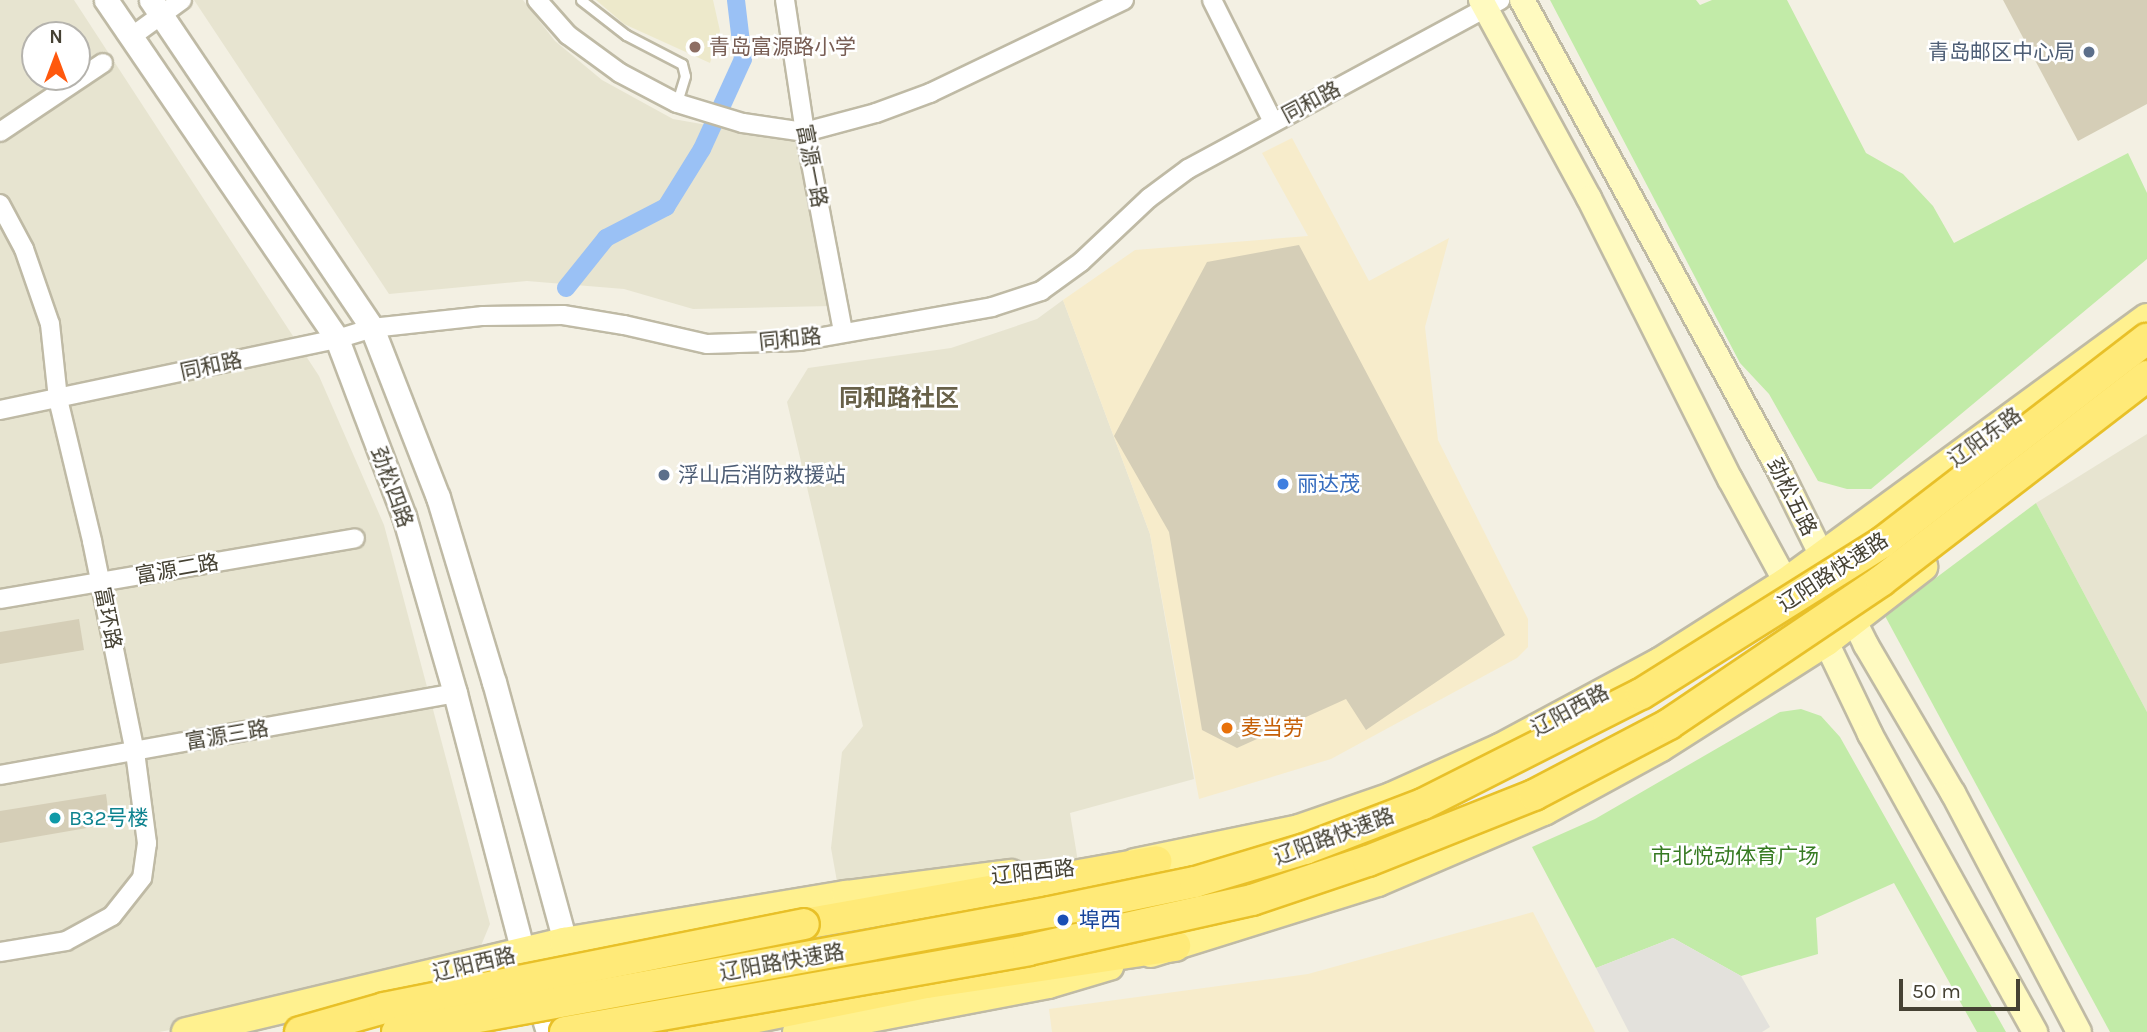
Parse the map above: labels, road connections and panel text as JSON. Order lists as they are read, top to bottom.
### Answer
{
  "streets": {
    "highway": ["辽阳路快速路"],
    "main road": ["辽阳东路", "劲松五路", "辽阳西路"],
    "street": [
      "同和路",
      "富源一路",
      "劲松四路",
      "富源二路",
      "富环路",
      "富源三路"
    ]
  },
  "crossings": [
    ["同和路", "富源一路"],
    ["同和路", "劲松四路"],
    ["同和路", "富环路"],
    ["辽阳东路", "劲松五路"],
    ["辽阳东路", "辽阳西路"],
    ["劲松四路", "辽阳西路"],
    ["劲松四路", "富源三路"],
    ["劲松五路", "辽阳西路"],
    ["富源二路", "富环路"],
    ["富环路", "富源三路"]
  ],
  "districts": ["同和路社区"],
  "parks": ["市北悦动体育广场"],
  "places": [
    "青岛富源路小学",
    "青岛邮区中心局",
    "浮山后消防救援站",
    "丽达茂",
    "麦当劳",
    "B32号楼",
    "埠西"
  ],
  "scale_bar": "50 m",
  "north": "top"
}
